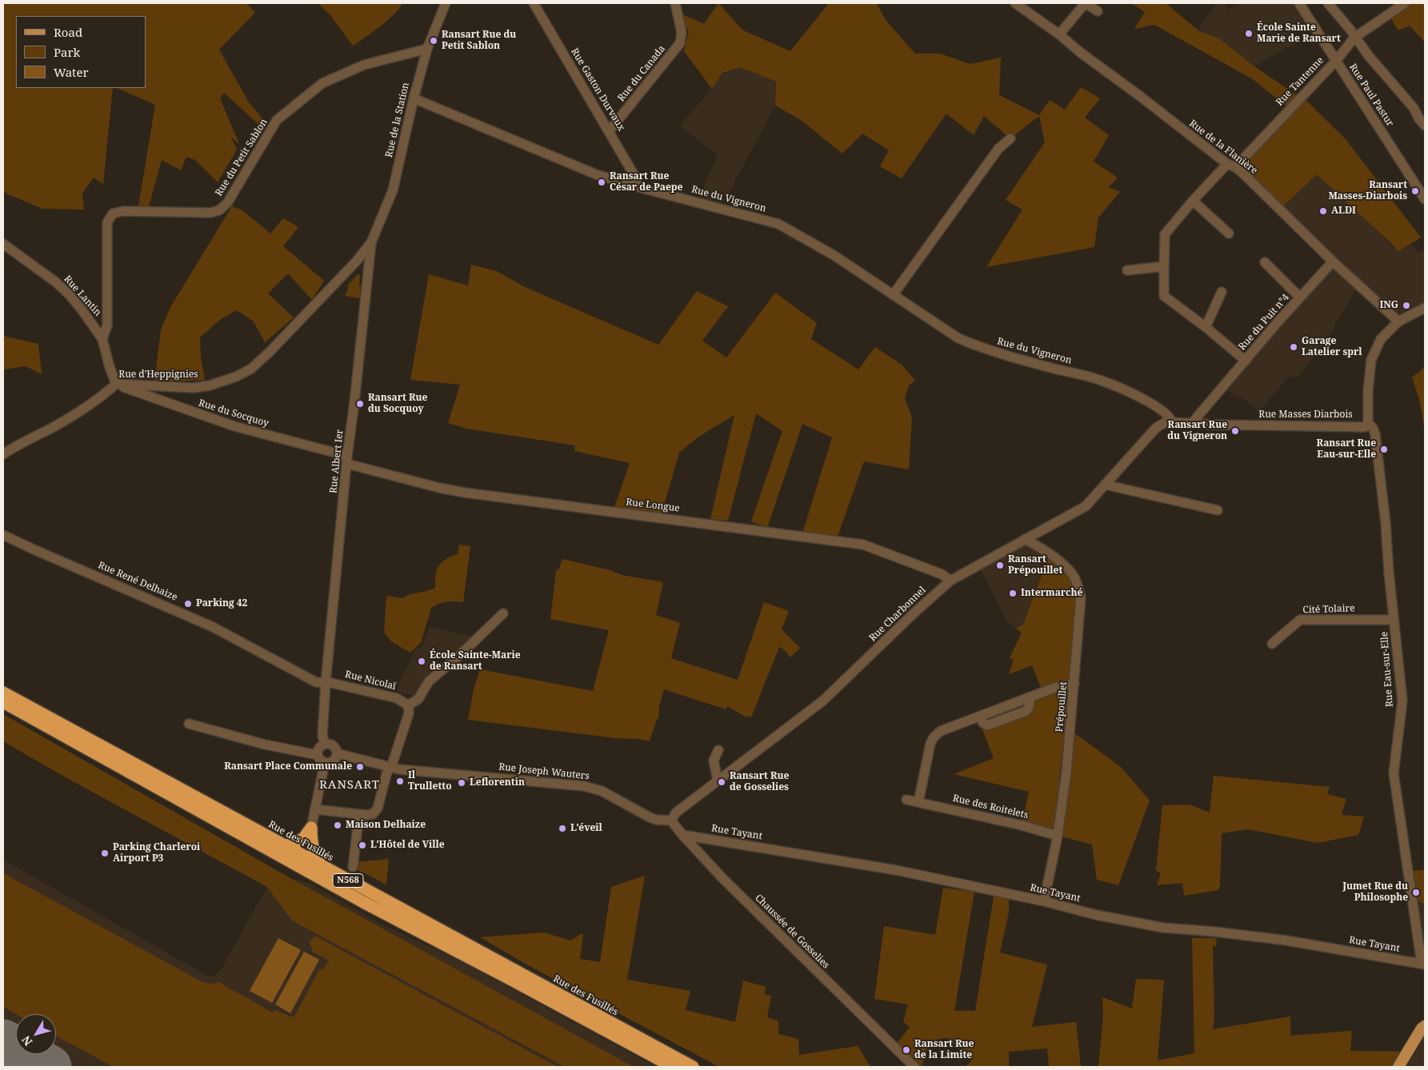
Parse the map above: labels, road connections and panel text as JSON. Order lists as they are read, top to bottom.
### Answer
{
  "streets": {
    "highway": ["Rue des Fusillés", "N568"],
    "street": [
      "Rue du Canada",
      "Rue Tantenne",
      "Rue Gaston Durvaux",
      "Rue Paul Pastur",
      "Rue de la Station",
      "Rue de la Flanière",
      "Rue du Petit Sablon",
      "Rue du Vigneron",
      "Rue Lantin",
      "Rue du Puit n°4",
      "Rue d'Heppignies",
      "Rue du Socquoy",
      "Rue Masses Diarbois",
      "Rue Albert Ier",
      "Rue Longue",
      "Rue René Delhaize",
      "Cité Tolaire",
      "Rue Charbonnel",
      "Rue Eau-sur-Elle",
      "Rue Nicolaï",
      "Prépouillet",
      "Rue Joseph Wauters",
      "Rue des Roitelets",
      "Rue Tayant",
      "Chaussée de Gosselies"
    ]
  },
  "crossings": [
    ["Rue du Canada", "Rue Gaston Durvaux"],
    ["Rue Tantenne", "Rue Paul Pastur"],
    ["Rue Tantenne", "Rue de la Flanière"],
    ["Rue Tantenne", "Rue du Puit n°4"],
    ["Rue Gaston Durvaux", "Rue du Vigneron"],
    ["Rue de la Station", "Rue du Petit Sablon"],
    ["Rue de la Station", "Rue du Vigneron"],
    ["Rue de la Station", "Rue d'Heppignies"],
    ["Rue de la Station", "Rue Albert Ier"],
    ["Rue de la Flanière", "Rue du Puit n°4"],
    ["Rue du Petit Sablon", "Rue Lantin"],
    ["Rue du Vigneron", "Rue Masses Diarbois"],
    ["Rue du Vigneron", "Rue Charbonnel"],
    ["Rue Lantin", "Rue d'Heppignies"],
    ["Rue Lantin", "Rue du Socquoy"],
    ["Rue du Puit n°4", "Rue Masses Diarbois"],
    ["Rue d'Heppignies", "Rue du Socquoy"],
    ["Rue d'Heppignies", "Rue Albert Ier"],
    ["Rue du Socquoy", "Rue Albert Ier"],
    ["Rue du Socquoy", "Rue Longue"],
    ["Rue Masses Diarbois", "Rue Charbonnel"],
    ["Rue Masses Diarbois", "Rue Eau-sur-Elle"],
    ["Rue Albert Ier", "Rue Longue"],
    ["Rue Albert Ier", "Rue René Delhaize"],
    ["Rue Albert Ier", "Rue Nicolaï"],
    ["Rue Albert Ier", "Rue Joseph Wauters"],
    ["Rue Longue", "Rue Charbonnel"],
    ["Rue René Delhaize", "Rue Nicolaï"],
    ["Cité Tolaire", "Rue Eau-sur-Elle"],
    ["Rue Charbonnel", "Prépouillet"],
    ["Rue Charbonnel", "Rue Joseph Wauters"],
    ["Rue Eau-sur-Elle", "Rue Tayant"],
    ["Prépouillet", "Rue des Roitelets"],
    ["Prépouillet", "Rue Tayant"],
    ["Rue Tayant", "Chaussée de Gosselies"]
  ],
  "districts": ["RANSART"],
  "places": [
    "École Sainte Marie de Ransart",
    "Ransart Rue du Petit Sablon",
    "Ransart Rue César de Paepe",
    "Ransart Masses-Diarbois",
    "ALDI",
    "ING",
    "Garage Latelier sprl",
    "Ransart Rue du Socquoy",
    "Ransart Rue du Vigneron",
    "Ransart Rue Eau-sur-Elle",
    "Ransart Prépouillet",
    "Intermarché",
    "Parking 42",
    "École Sainte-Marie de Ransart",
    "Ransart Place Communale",
    "Il Trulletto",
    "Ransart Rue de Gosselies",
    "Leflorentin",
    "Maison Delhaize",
    "L'éveil",
    "L'Hôtel de Ville",
    "Parking Charleroi Airport P3",
    "Jumet Rue du Philosophe",
    "Ransart Rue de la Limite"
  ],
  "legend": ["Road", "Park", "Water"],
  "north": "bottom left"
}
